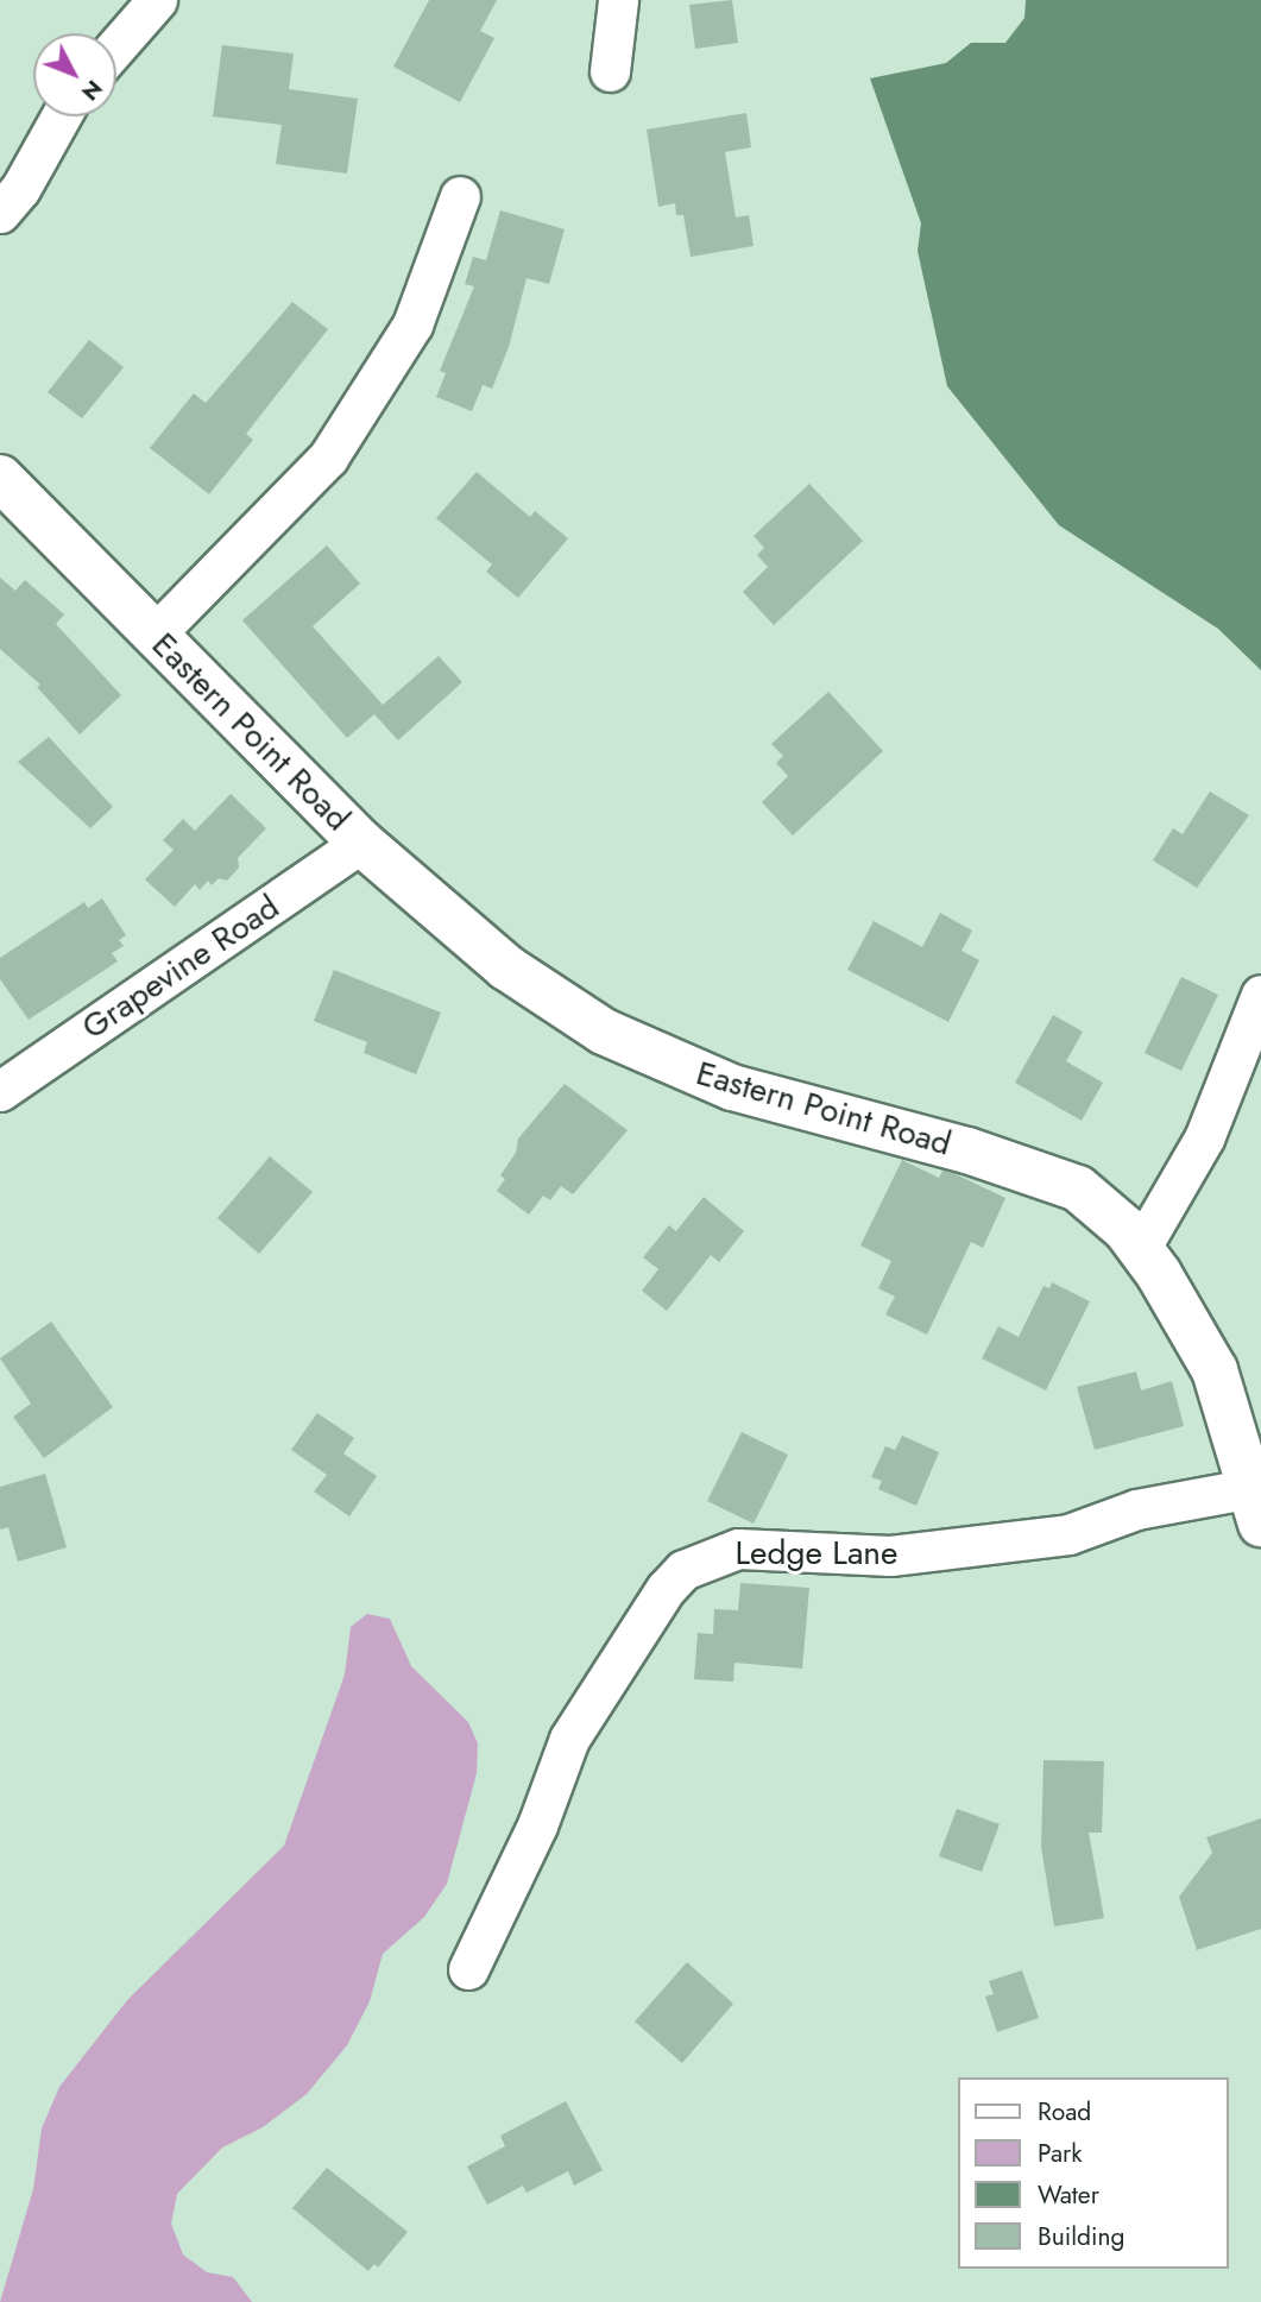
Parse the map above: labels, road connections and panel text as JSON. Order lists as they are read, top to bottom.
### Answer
{
  "streets": {
    "main road": ["Eastern Point Road"],
    "street": ["Grapevine Road", "Ledge Lane"]
  },
  "crossings": [
    ["Eastern Point Road", "Grapevine Road"],
    ["Eastern Point Road", "Ledge Lane"]
  ],
  "legend": [
    "Road",
    "Park",
    "Water",
    "Building"
  ],
  "north": "bottom right"
}
